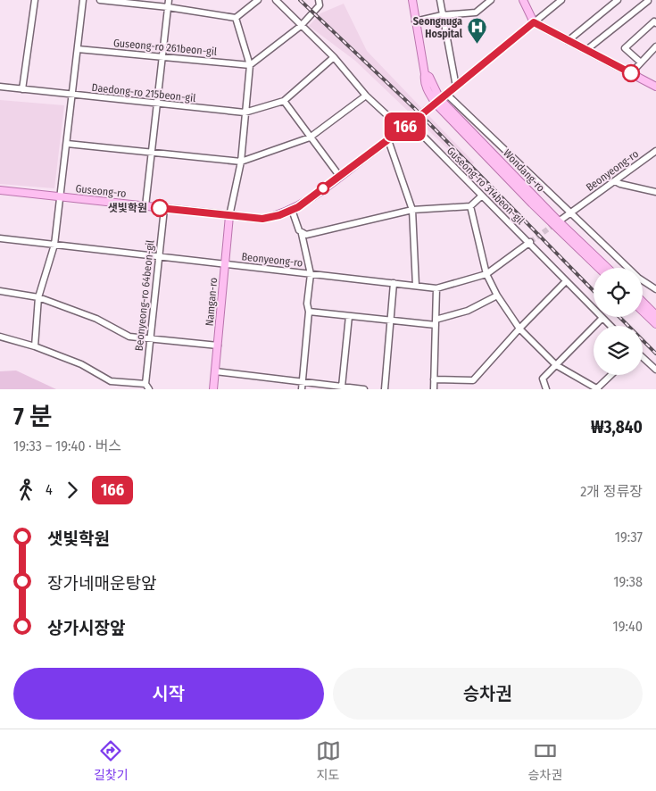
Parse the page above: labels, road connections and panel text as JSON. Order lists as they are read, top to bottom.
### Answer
{
  "streets": {
    "main road": ["Wondang-ro", "Guseong-ro", "Namgan-ro"],
    "street": [
      "Guseong-ro 261beon-gil",
      "Daedong-ro 215beon-gil",
      "Beonyeong-ro",
      "Guseong-ro 314beon-gil",
      "Beonyeong-ro 64beon-gil"
    ]
  },
  "crossings": [
    ["Wondang-ro", "Beonyeong-ro"],
    ["Wondang-ro", "Guseong-ro"],
    ["Beonyeong-ro", "Guseong-ro 314beon-gil"],
    ["Beonyeong-ro", "Guseong-ro"],
    ["Beonyeong-ro", "Beonyeong-ro 64beon-gil"],
    ["Beonyeong-ro", "Namgan-ro"],
    ["Guseong-ro 314beon-gil", "Guseong-ro"],
    ["Guseong-ro", "Beonyeong-ro 64beon-gil"],
    ["Guseong-ro", "Namgan-ro"]
  ],
  "places": {
    "hospital": ["Seongnuga Hospital"],
    "other": ["샛빛학원"]
  },
  "lines": ["bus line 166"],
  "page": {
    "on_map": "166",
    "heading": ["7 분", "19:33 – 19:40 · 버스", "₩3,840"],
    "legs": ["4", "166", "2개 정류장"],
    "list": [
      {
        "name": "샛빛학원",
        "value": "19:37"
      },
      {
        "name": "장가네매운탕앞",
        "value": "19:38"
      },
      {
        "name": "상가시장앞",
        "value": "19:40"
      }
    ],
    "buttons": ["시작", "승차권"],
    "tabs": ["길찾기", "지도", "승차권"]
  }
}
